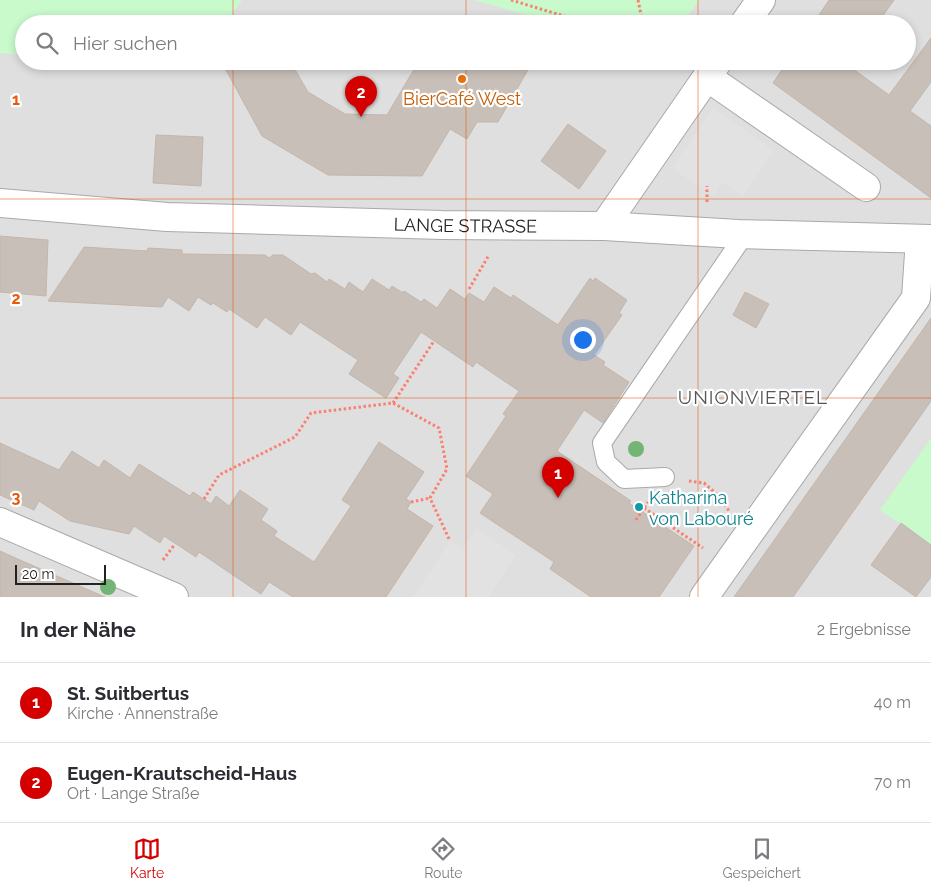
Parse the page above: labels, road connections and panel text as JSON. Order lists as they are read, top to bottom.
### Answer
{
  "streets": {
    "street": ["LANGE STRASSE"]
  },
  "districts": ["UNIONVIERTEL"],
  "places": ["BierCafé West", "Katharina von Labouré"],
  "scale_bar": "20 m",
  "page": {
    "search": "Hier suchen",
    "pins": ["2", "1"],
    "scale": "20 m",
    "heading": ["In der Nähe", "2 Ergebnisse"],
    "list": [
      {
        "mark": "1",
        "name": "St. Suitbertus",
        "note": "Kirche · Annenstraße",
        "value": "40 m"
      },
      {
        "mark": "2",
        "name": "Eugen-Krautscheid-Haus",
        "note": "Ort · Lange Straße",
        "value": "70 m"
      }
    ],
    "nav": ["Karte", "Route", "Gespeichert"]
  },
  "grid": {
    "rows": ["1", "2", "3"]
  }
}
